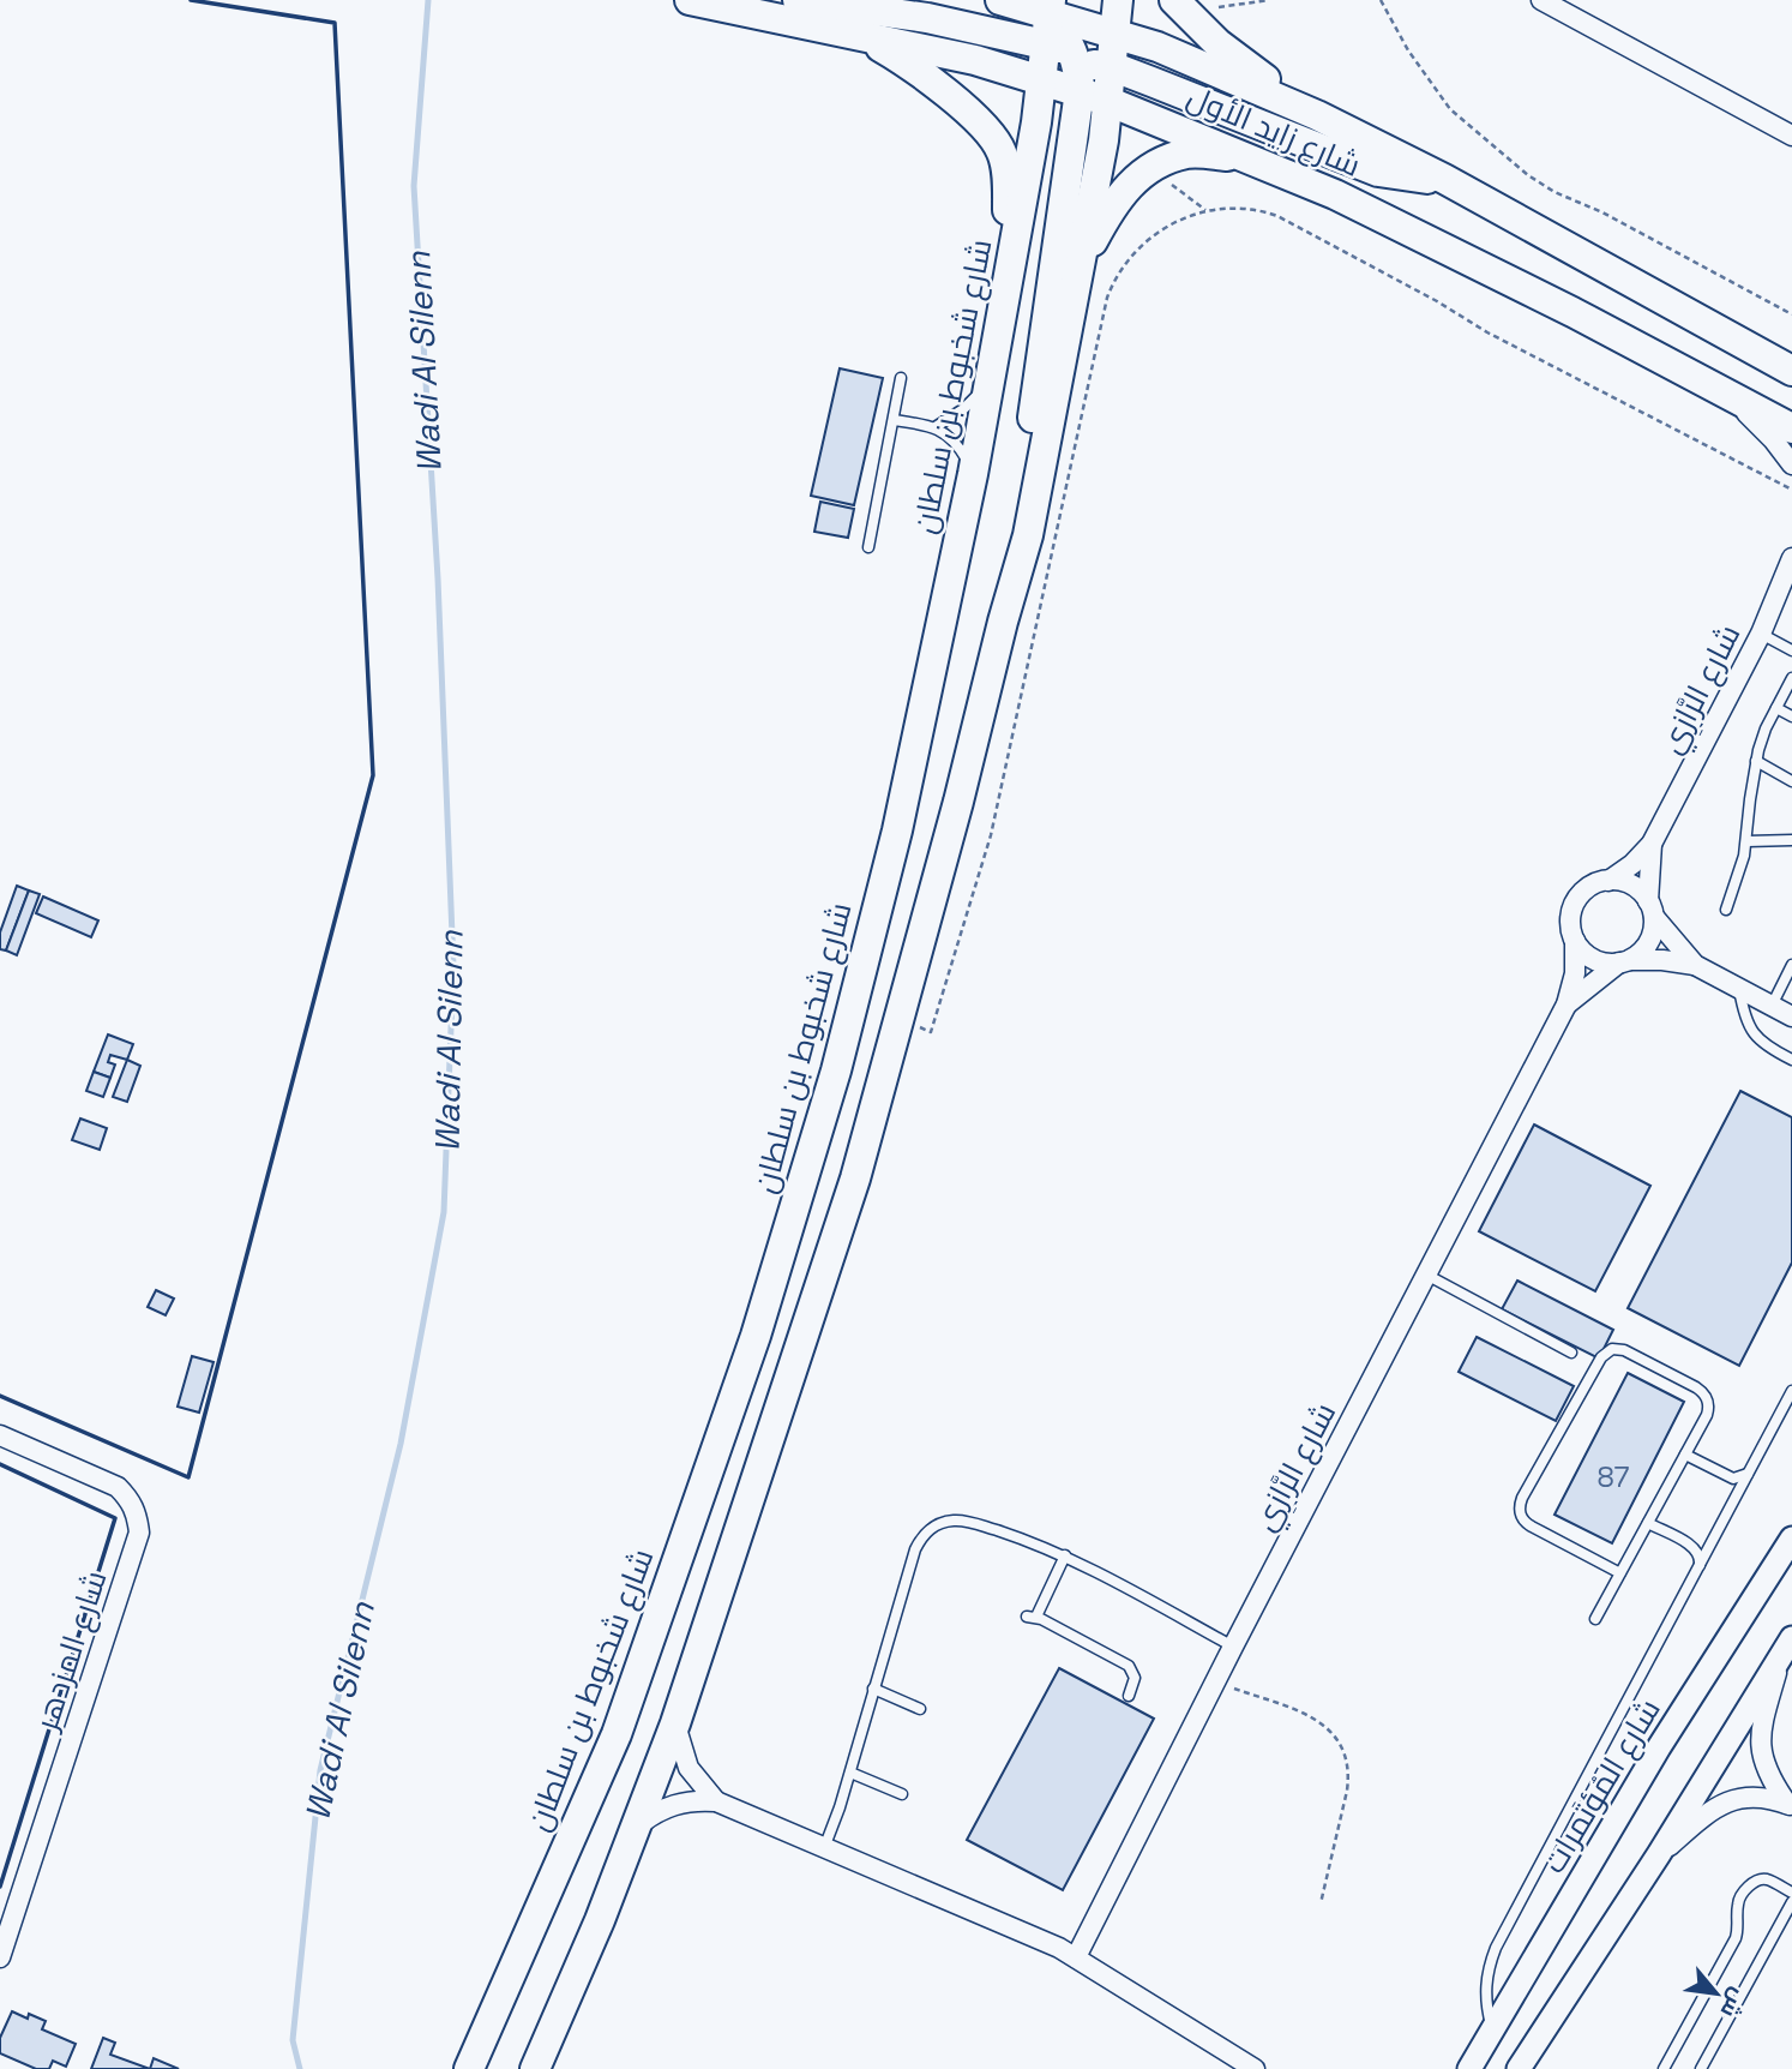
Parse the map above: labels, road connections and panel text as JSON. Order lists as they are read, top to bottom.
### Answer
{
  "streets": {
    "main road": ["شارع زايد الأول", "شارع شخبوط بن سلطان"],
    "street": ["شارع الرَّازِي", "شارع المزدهر", "شارع المُؤتَمرات"]
  },
  "crossings": [
    ["شارع زايد الأول", "شارع شخبوط بن سلطان"]
  ],
  "water": ["Wadi Al Silenn"],
  "house_numbers": ["87"],
  "north": "bottom right"
}
